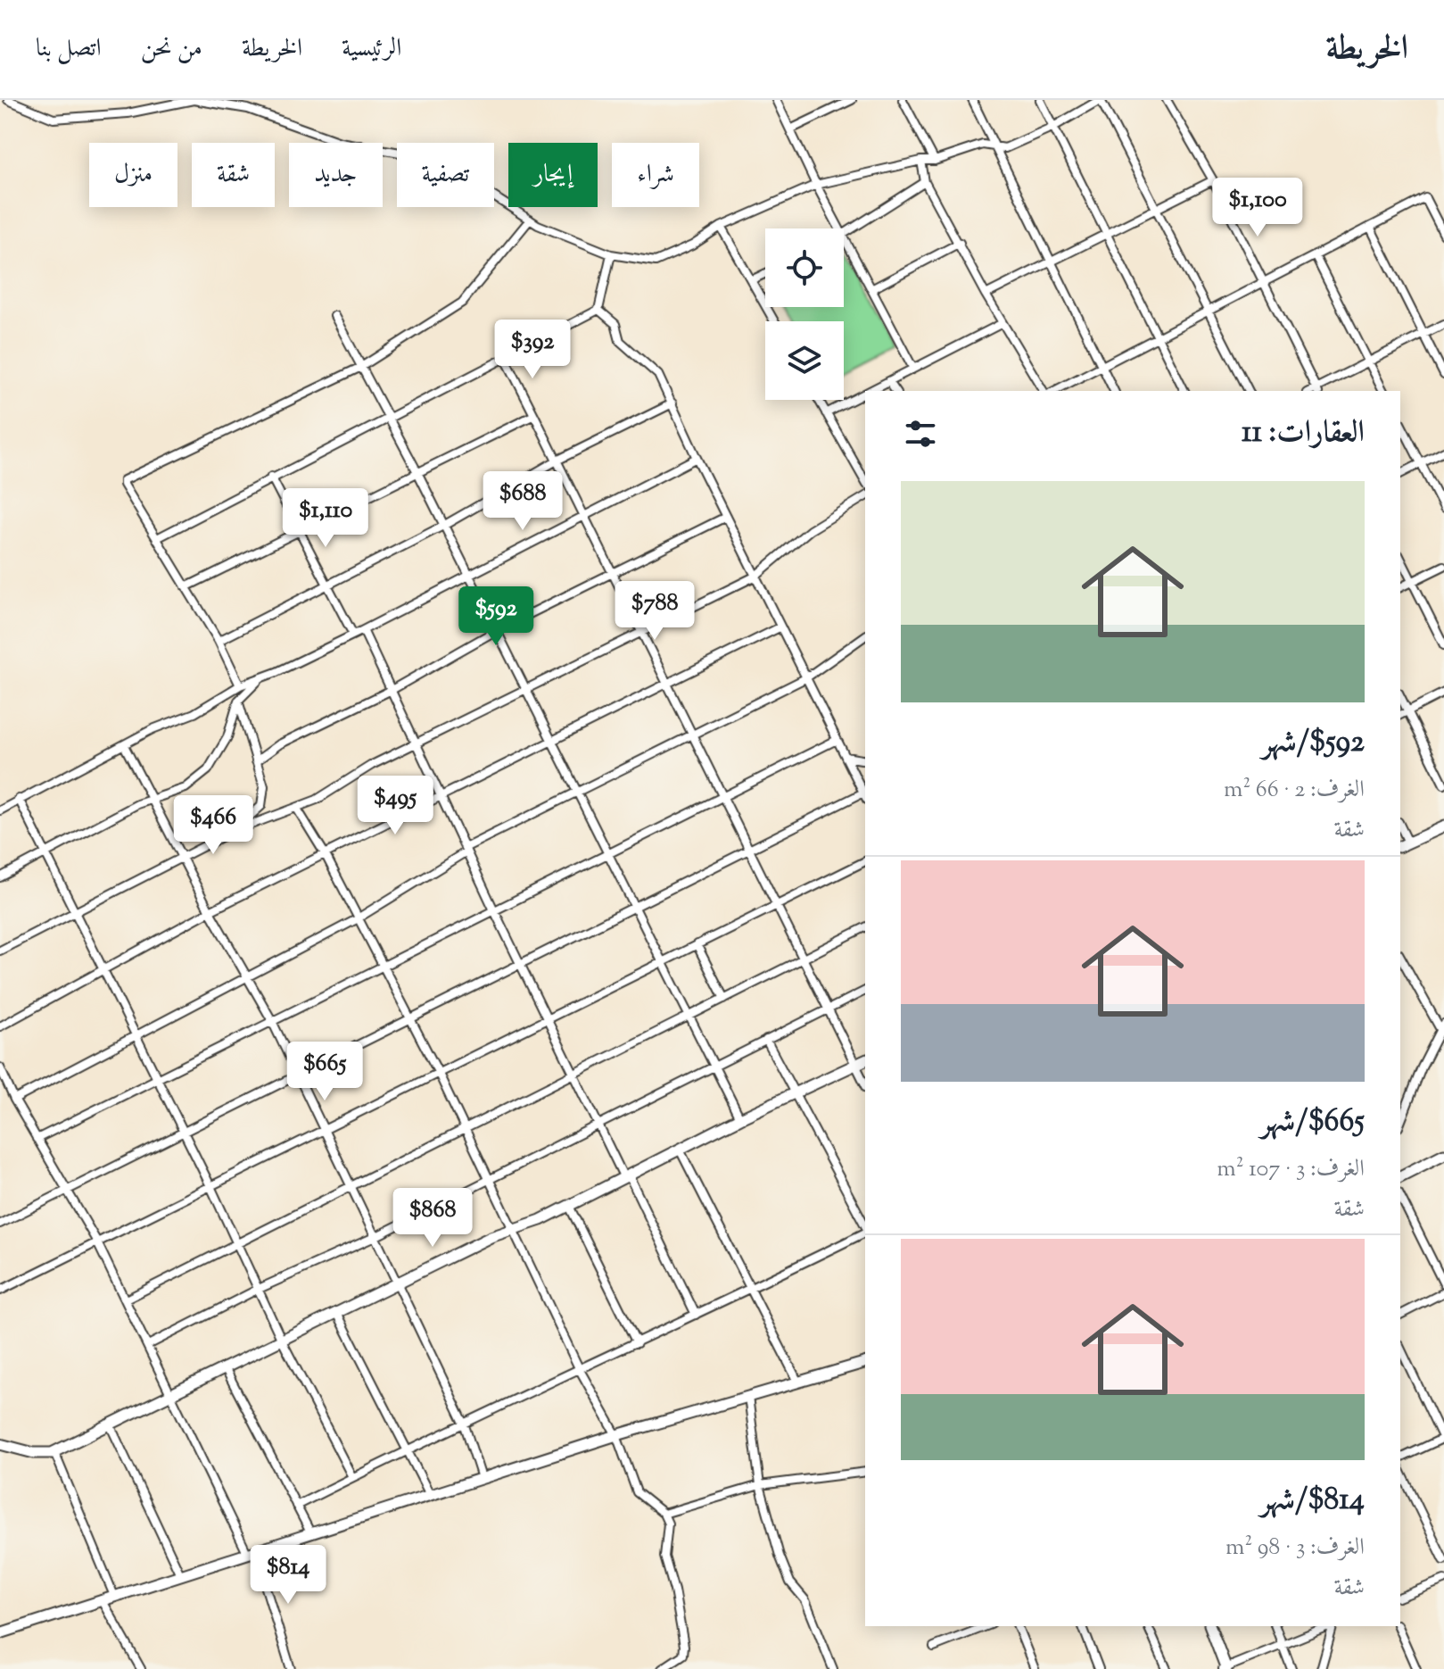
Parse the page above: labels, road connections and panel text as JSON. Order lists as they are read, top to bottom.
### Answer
{
  "page": {
    "header": "الخريطة",
    "nav": [
      "الرئيسية",
      "الخريطة",
      "من نحن",
      "اتصل بنا"
    ],
    "chip": [
      "شراء",
      "إيجار",
      "تصفية",
      "جديد",
      "شقة",
      "منزل"
    ],
    "price": [
      "$1,100",
      "$392",
      "$688",
      "$1,110",
      "$788",
      "$592",
      "$495",
      "$466",
      "$665",
      "$868",
      "$814"
    ],
    "heading": "العقارات: 11",
    "list": [
      {
        "name": "$592/شهر",
        "note": "الغرف: 2 · 66 m² · شقة"
      },
      {
        "name": "$665/شهر",
        "note": "الغرف: 3 · 107 m² · شقة"
      },
      {
        "name": "$814/شهر",
        "note": "الغرف: 3 · 98 m² · شقة"
      }
    ]
  }
}
